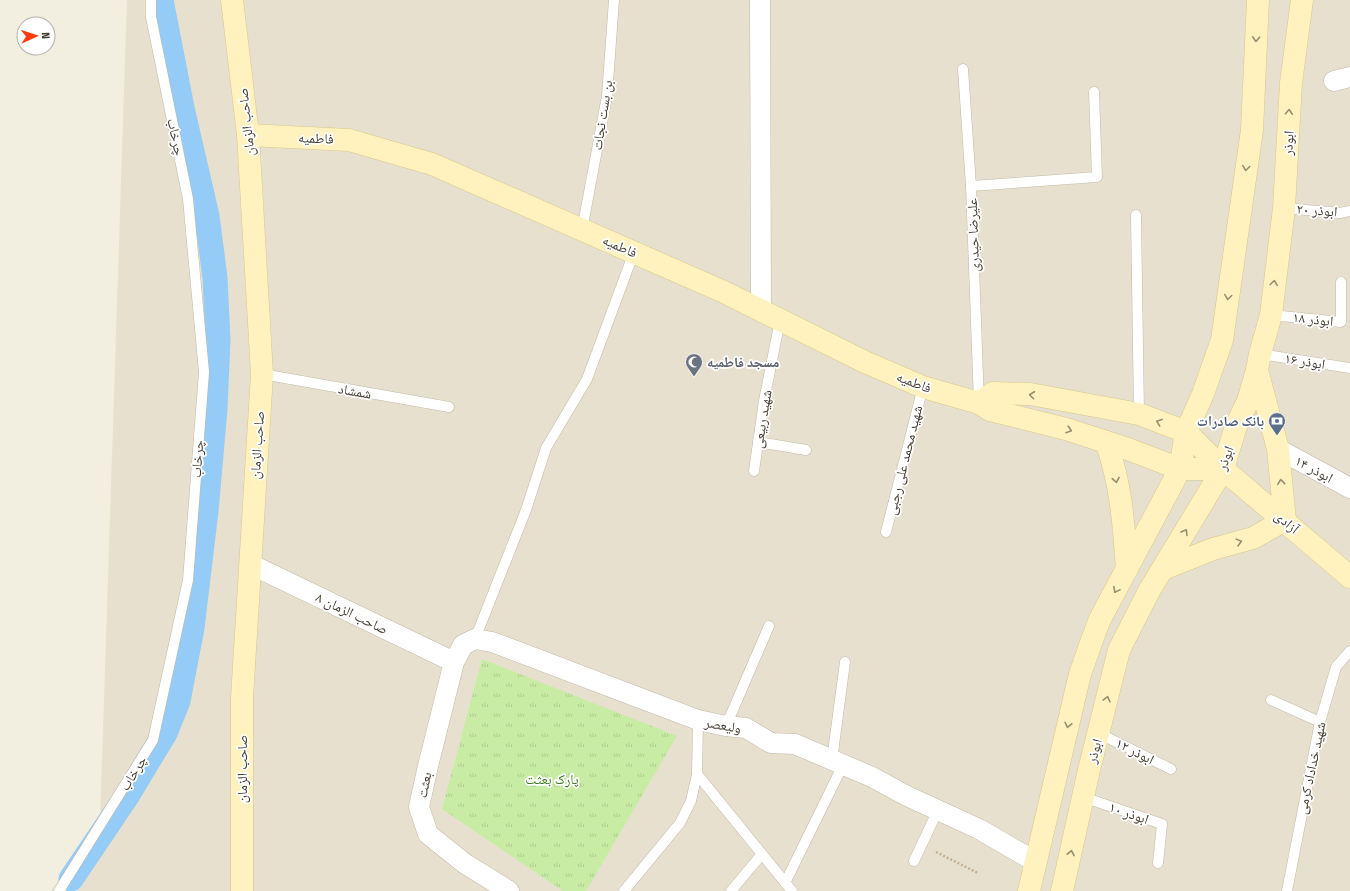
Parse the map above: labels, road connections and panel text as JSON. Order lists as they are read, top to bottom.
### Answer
{
  "streets": {
    "street": [
      "صاحب الزمان",
      "فاطمیه",
      "ابوذر",
      "ابوذر ۱۴",
      "آزادی",
      "صاحب الزمان ۸",
      "ولیعصر",
      "بعثت"
    ],
    "lane": [
      "بن بست نجات",
      "چرخاب",
      "ابوذر ۲۰",
      "علیرضا حیدری",
      "ابوذر ۱۸",
      "ابوذر ۱۶",
      "شمشاد",
      "شهید ربیعی",
      "شهید محمد علی رجبی",
      "ابوذر ۱۲",
      "شهید خداداد کرمی",
      "ابوذر ۱۰"
    ]
  },
  "crossings": [
    ["بن بست نجات", "فاطمیه"],
    ["صاحب الزمان", "فاطمیه"],
    ["صاحب الزمان", "شمشاد"],
    ["صاحب الزمان", "صاحب الزمان ۸"],
    ["فاطمیه", "علیرضا حیدری"],
    ["فاطمیه", "شهید ربیعی"],
    ["فاطمیه", "شهید محمد علی رجبی"],
    ["ابوذر", "ابوذر ۲۰"],
    ["ابوذر", "ابوذر ۱۸"],
    ["ابوذر", "ابوذر ۱۶"],
    ["ابوذر", "آزادی"],
    ["ابوذر", "ابوذر ۱۲"],
    ["ابوذر", "ابوذر ۱۰"],
    ["صاحب الزمان ۸", "بعثت"]
  ],
  "parks": ["پارک بعثت"],
  "places": {
    "mosque": ["مسجد فاطمیه"],
    "bank": ["بانک صادرات"]
  },
  "north": "right"
}
